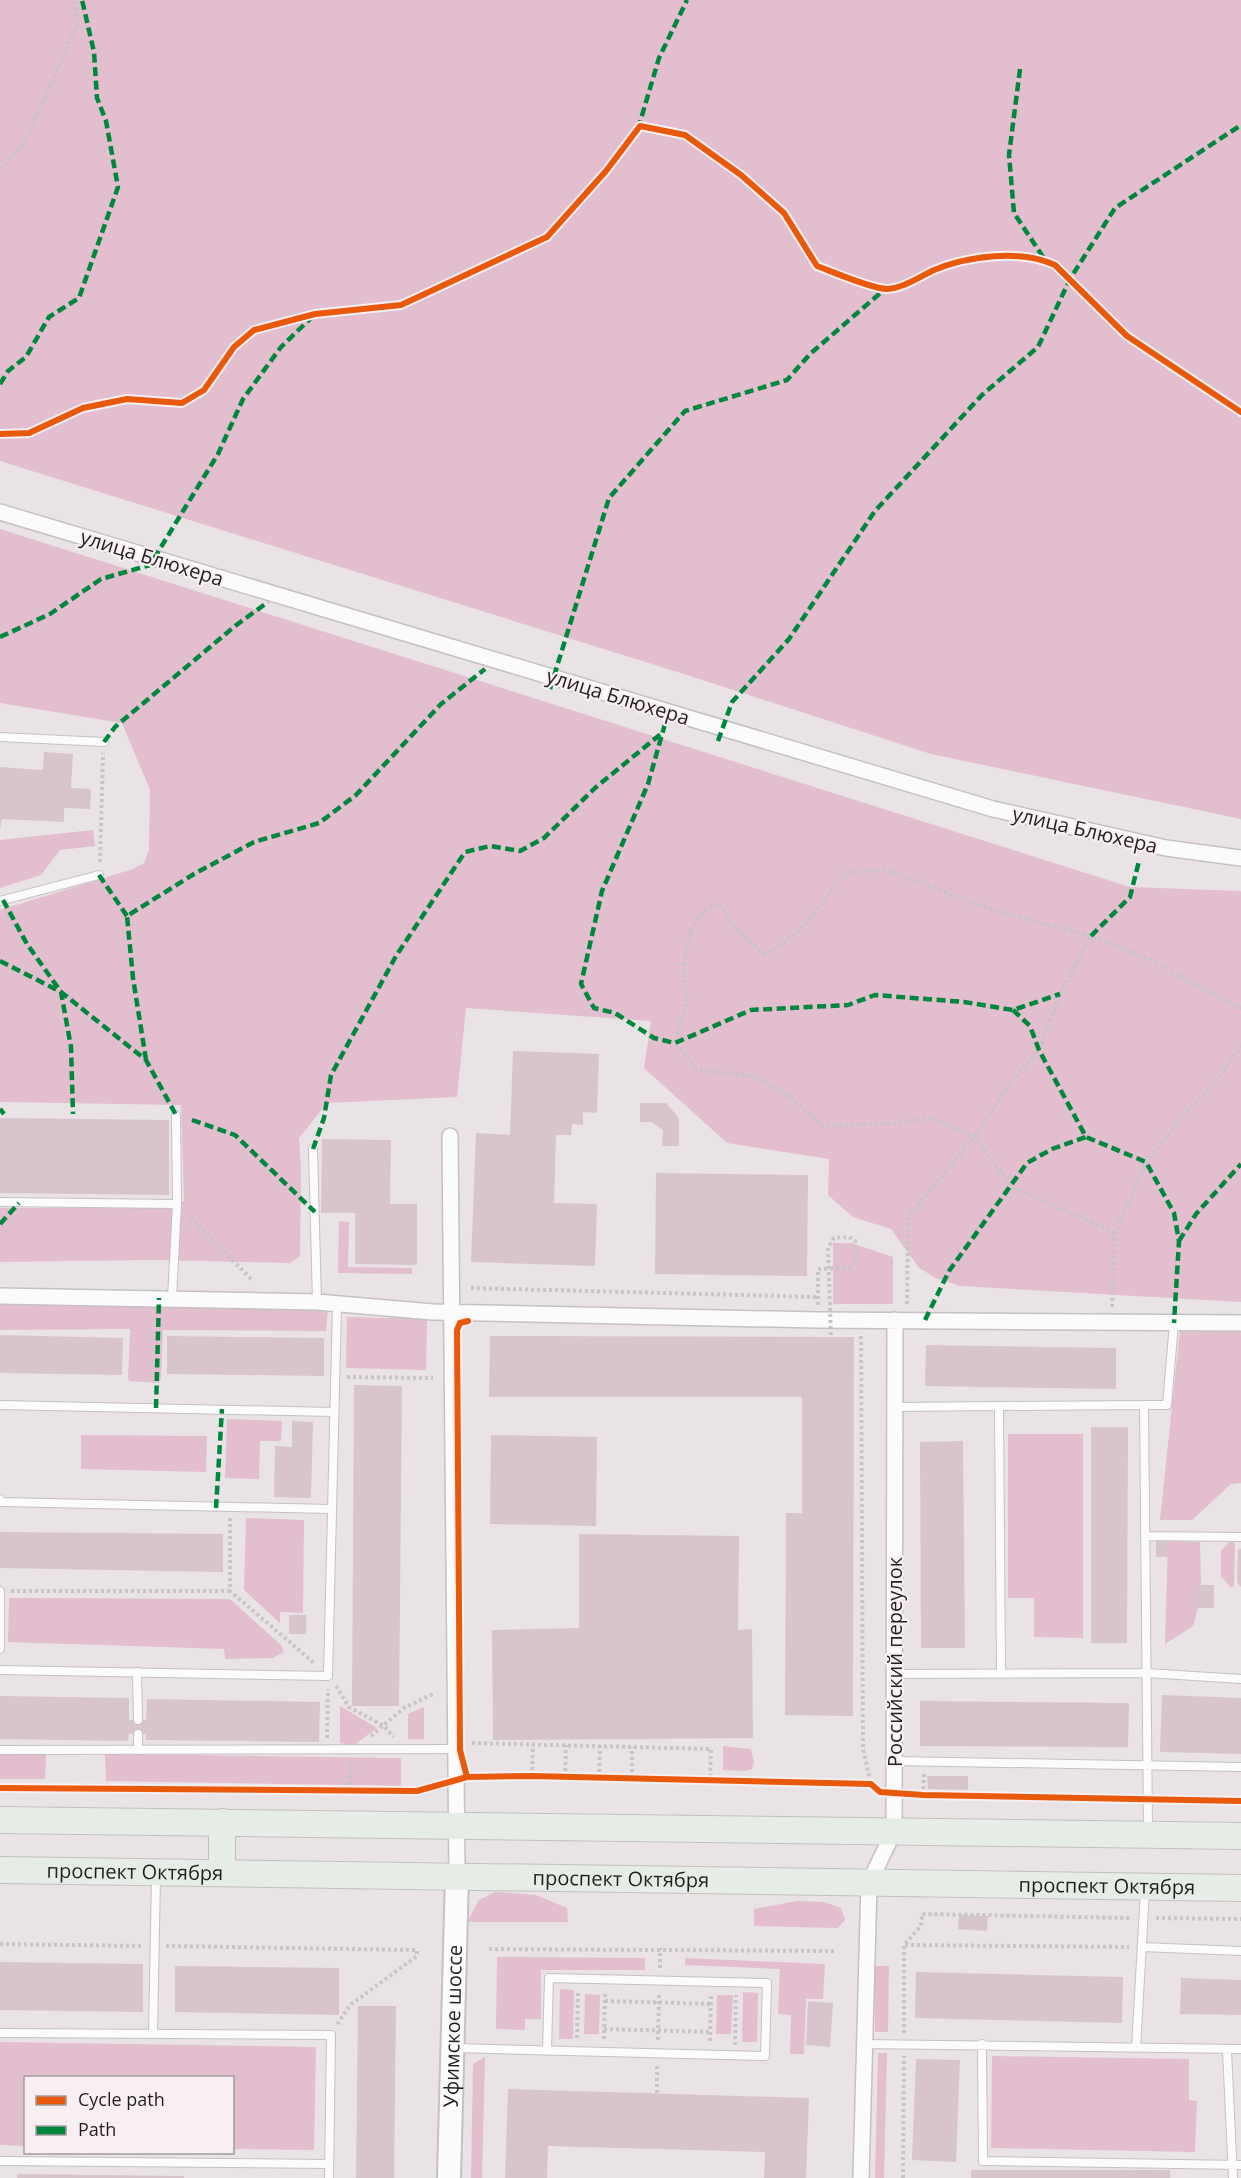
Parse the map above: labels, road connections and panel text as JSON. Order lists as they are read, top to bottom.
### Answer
{
  "streets": {
    "main road": ["проспект Октября", "Уфимское шоссе"],
    "street": ["улица Блюхера", "Российский переулок"]
  },
  "crossings": [
    ["Российский переулок", "проспект Октября"],
    ["проспект Октября", "Уфимское шоссе"]
  ],
  "legend": ["Cycle path", "Path"]
}
